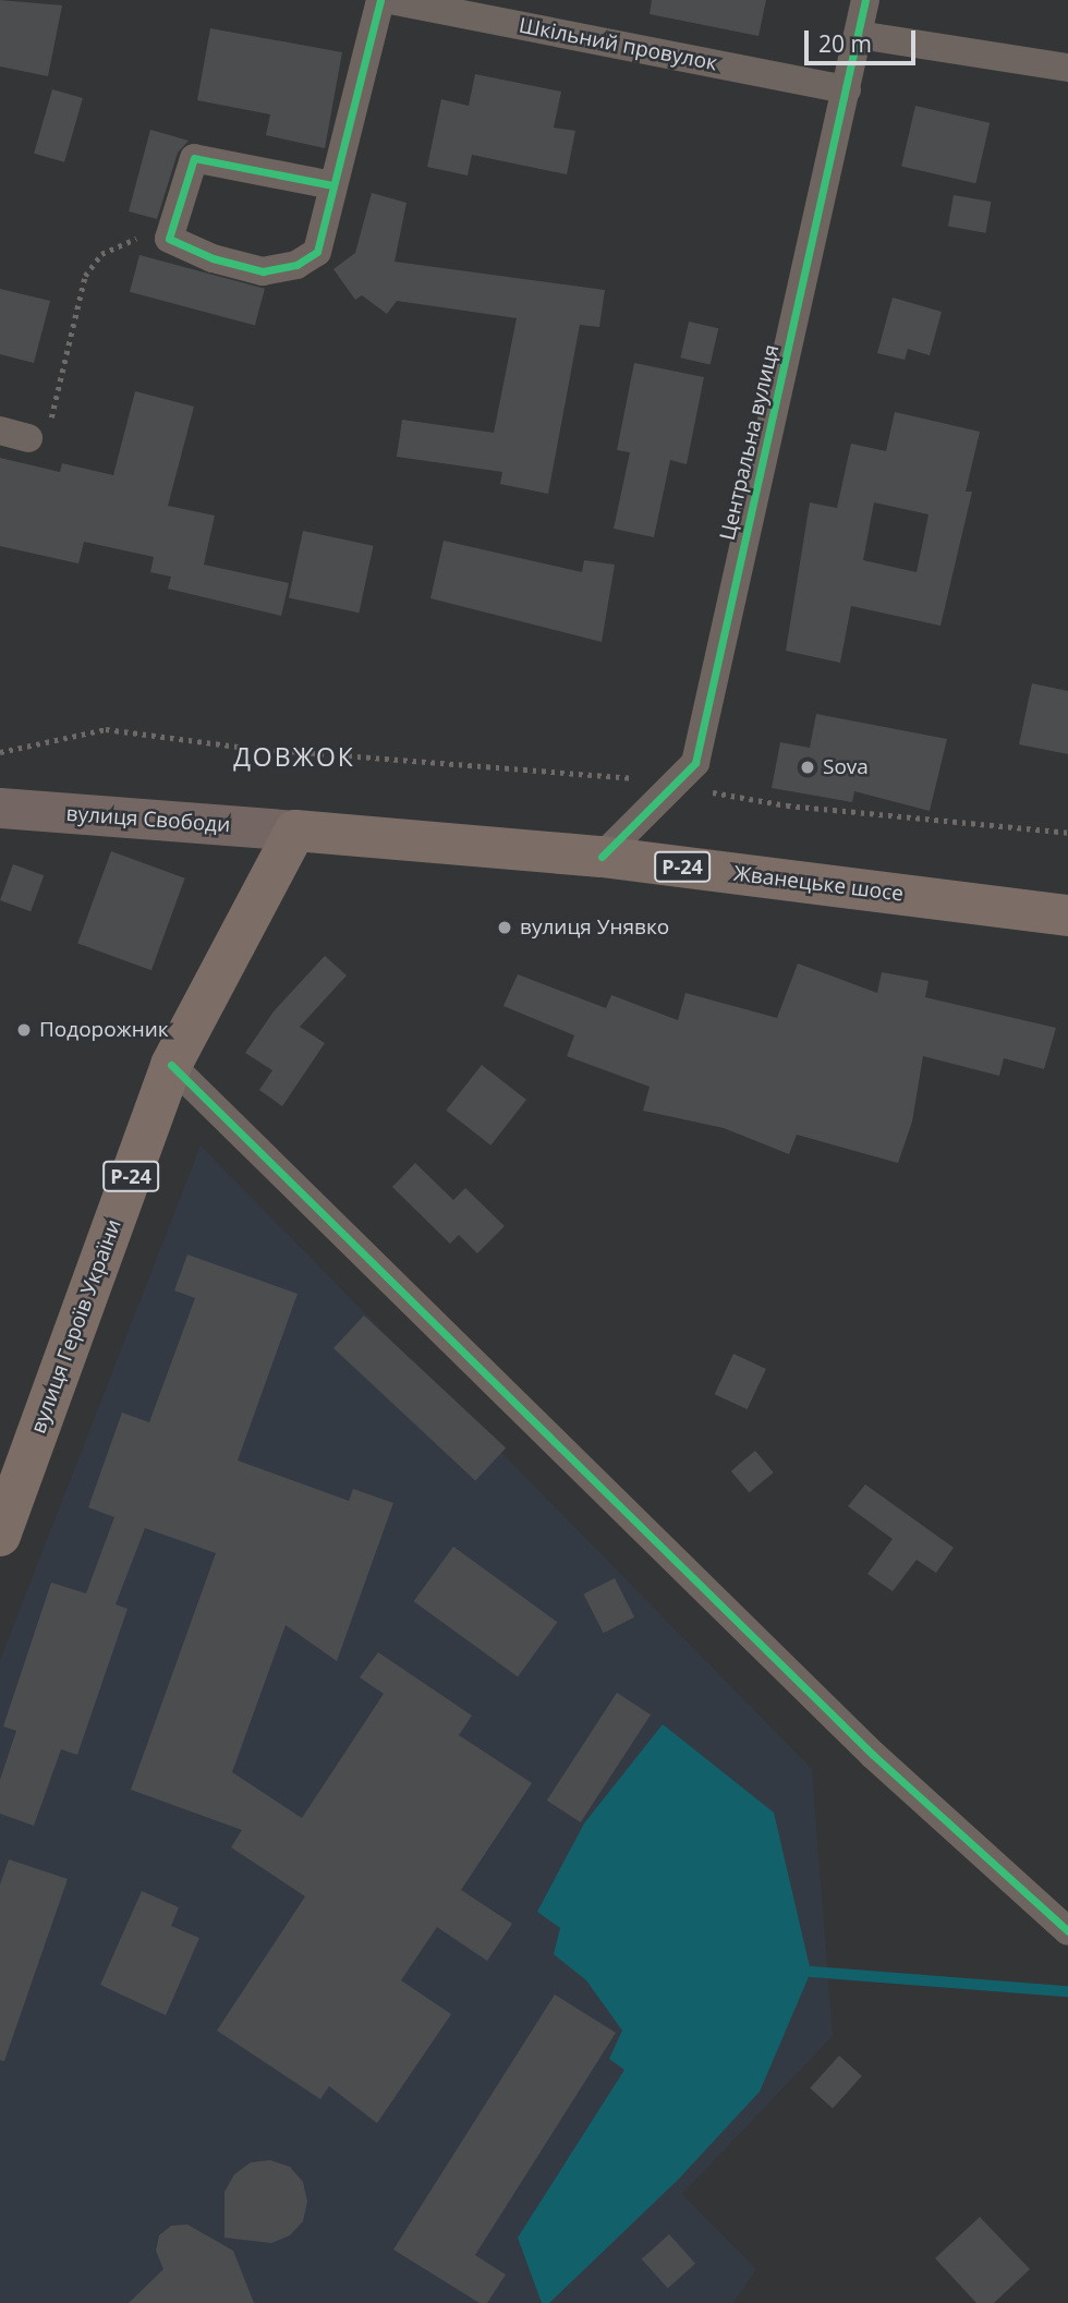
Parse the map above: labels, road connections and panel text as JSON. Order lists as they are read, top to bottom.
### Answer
{
  "streets": {
    "main road": ["Р-24", "Жванецьке шосе", "вулиця Героїв України"],
    "street": ["Шкільний провулок", "Центральна вулиця", "вулиця Свободи"]
  },
  "crossings": [
    ["Шкільний провулок", "Центральна вулиця"],
    ["Центральна вулиця", "Жванецьке шосе"],
    ["вулиця Свободи", "Жванецьке шосе"],
    ["вулиця Свободи", "вулиця Героїв України"],
    ["Жванецьке шосе", "вулиця Героїв України"]
  ],
  "districts": ["ДОВЖОК"],
  "places": ["Sova", "вулиця Унявко", "Подорожник"],
  "scale_bar": "20 m"
}
